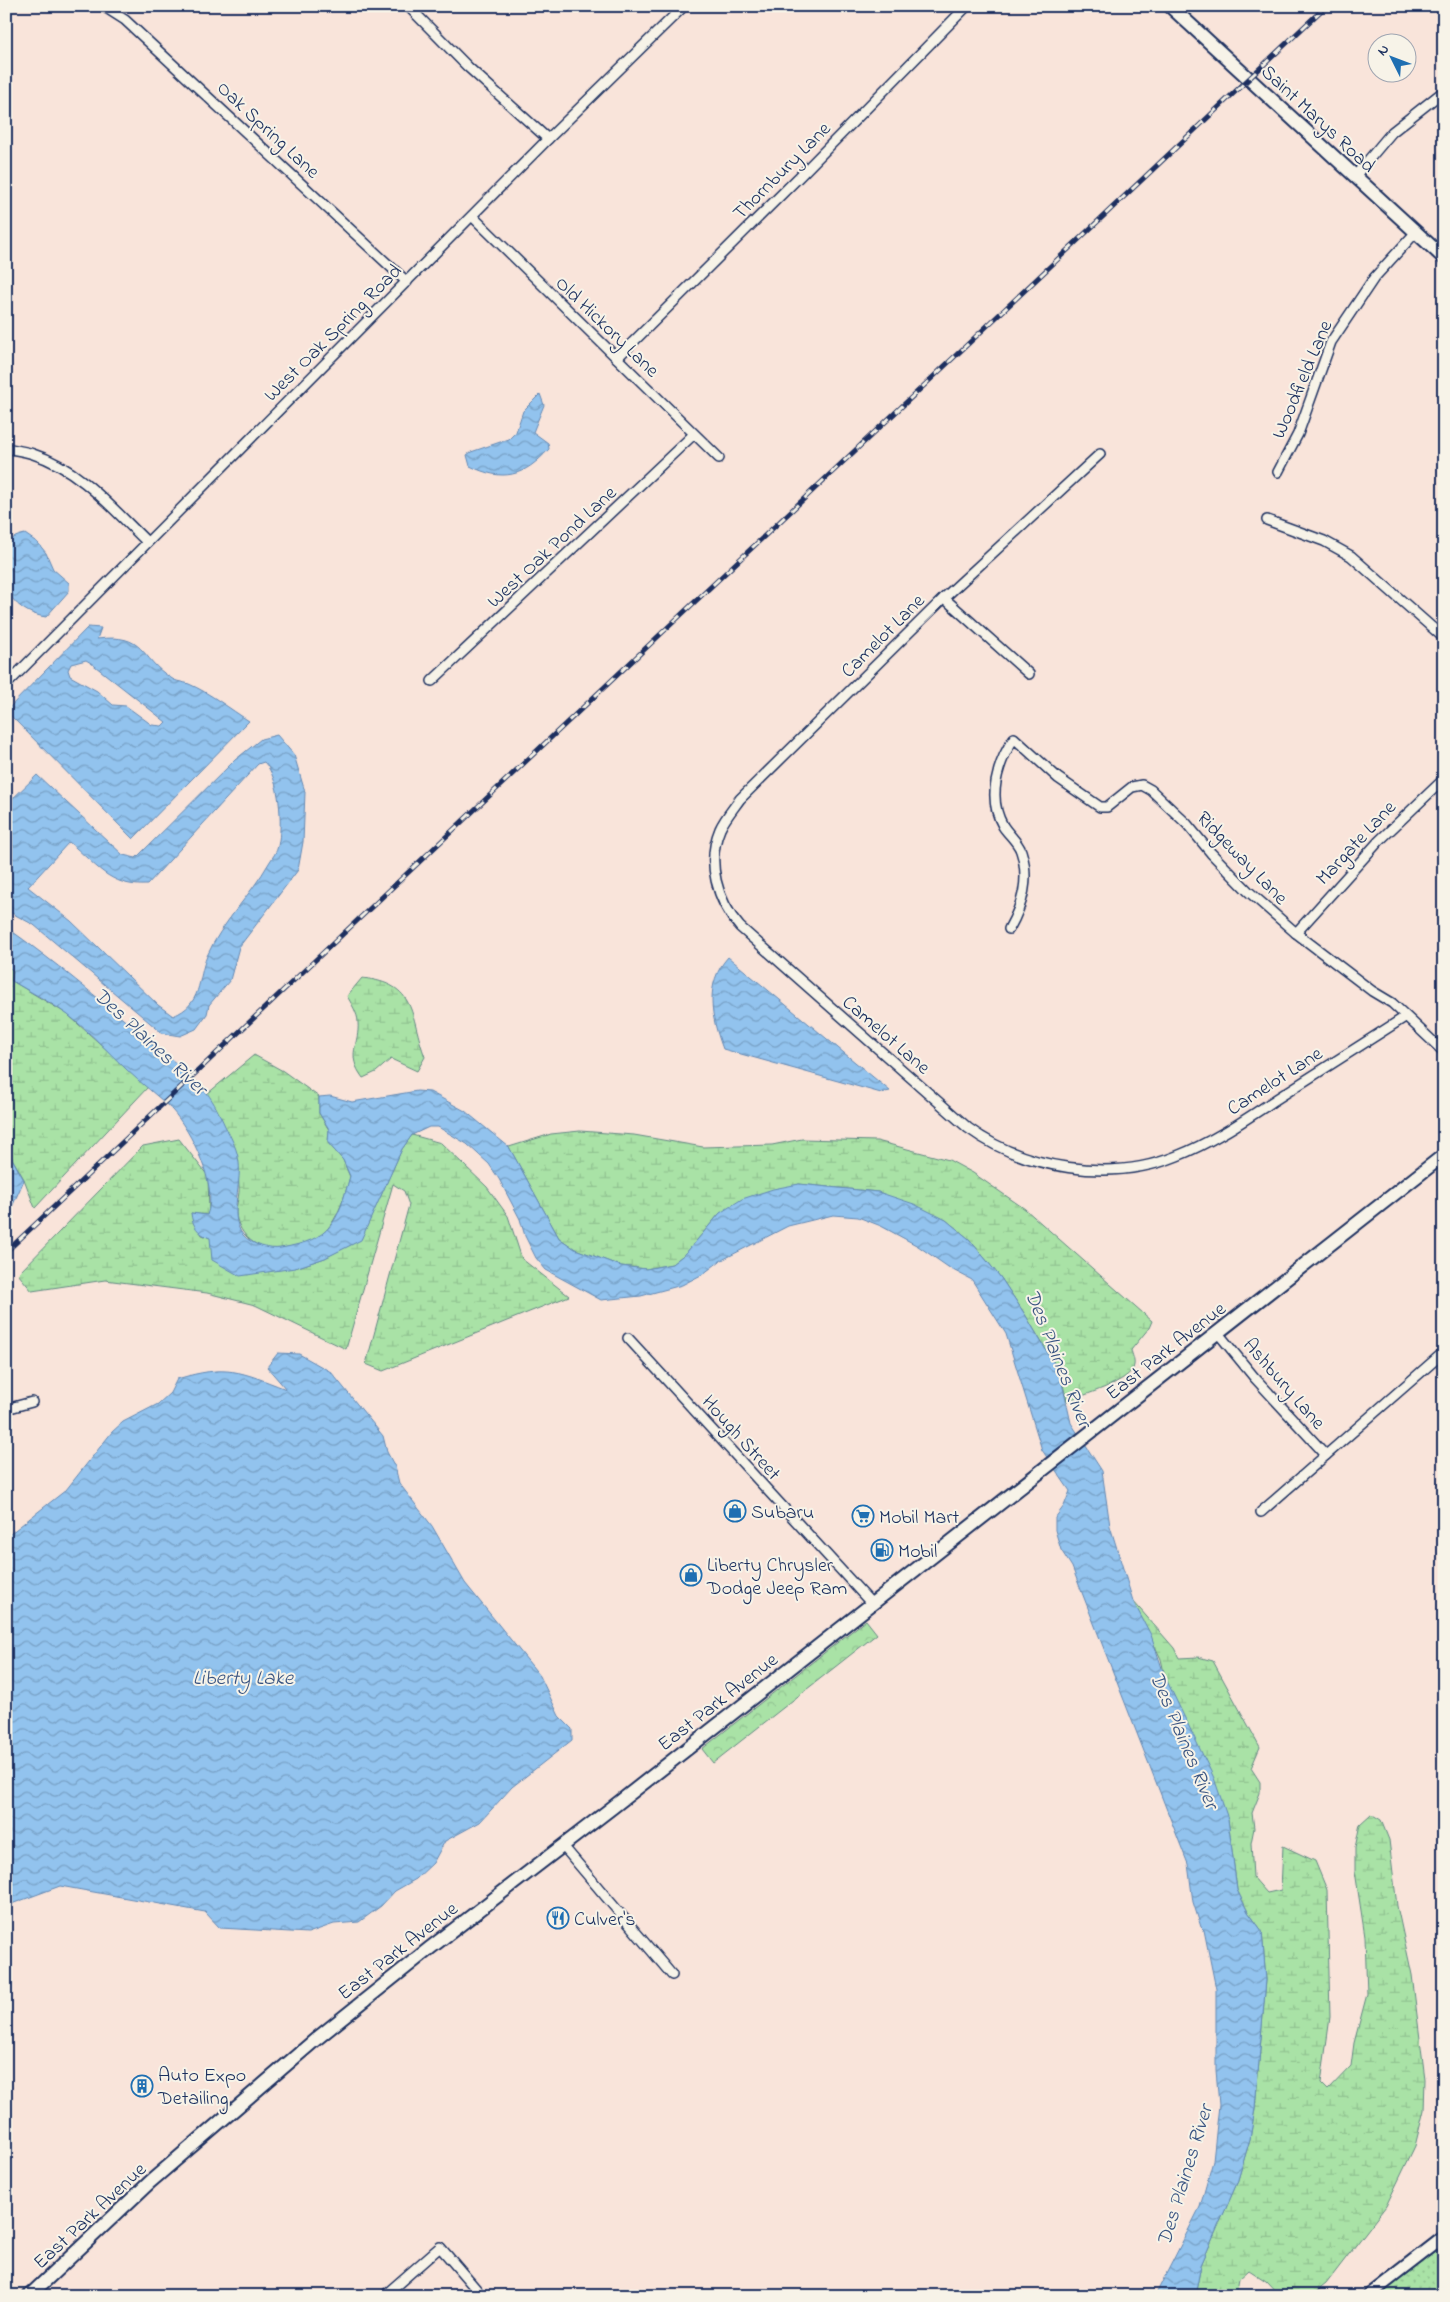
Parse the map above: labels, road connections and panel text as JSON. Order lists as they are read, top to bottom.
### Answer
{
  "streets": {
    "main road": ["Saint Marys Road", "East Park Avenue"],
    "street": [
      "Oak Spring Lane",
      "Thornbury Lane",
      "Old Hickory Lane",
      "West Oak Spring Road",
      "Woodfield Lane",
      "West Oak Pond Lane",
      "Camelot Lane",
      "Margate Lane",
      "Ridgeway Lane",
      "Ashbury Lane",
      "Hough Street"
    ]
  },
  "crossings": [
    ["Saint Marys Road", "Woodfield Lane"],
    ["Oak Spring Lane", "West Oak Spring Road"],
    ["Thornbury Lane", "Old Hickory Lane"],
    ["Old Hickory Lane", "West Oak Spring Road"],
    ["Old Hickory Lane", "West Oak Pond Lane"],
    ["Camelot Lane", "Ridgeway Lane"],
    ["Margate Lane", "Ridgeway Lane"],
    ["East Park Avenue", "Ashbury Lane"],
    ["East Park Avenue", "Hough Street"]
  ],
  "water": ["Des Plaines River", "Liberty Lake"],
  "places": {
    "shop": ["Subaru", "Liberty Chrysler Dodge Jeep Ram"],
    "supermarket": ["Mobil Mart"],
    "fuel station": ["Mobil"],
    "restaurant": ["Culver's"],
    "building": ["Auto Expo Detailing"]
  },
  "north": "top left"
}
